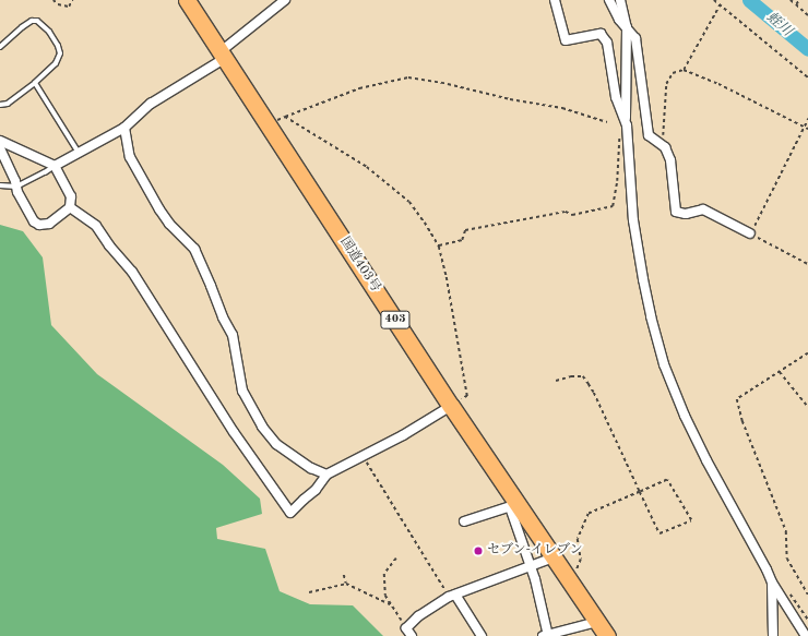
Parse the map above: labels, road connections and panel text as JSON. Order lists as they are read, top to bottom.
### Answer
{
  "streets": {
    "highway": ["国道403号", "403"]
  },
  "water": ["蛭川"],
  "places": ["セブン-イレブン"]
}
